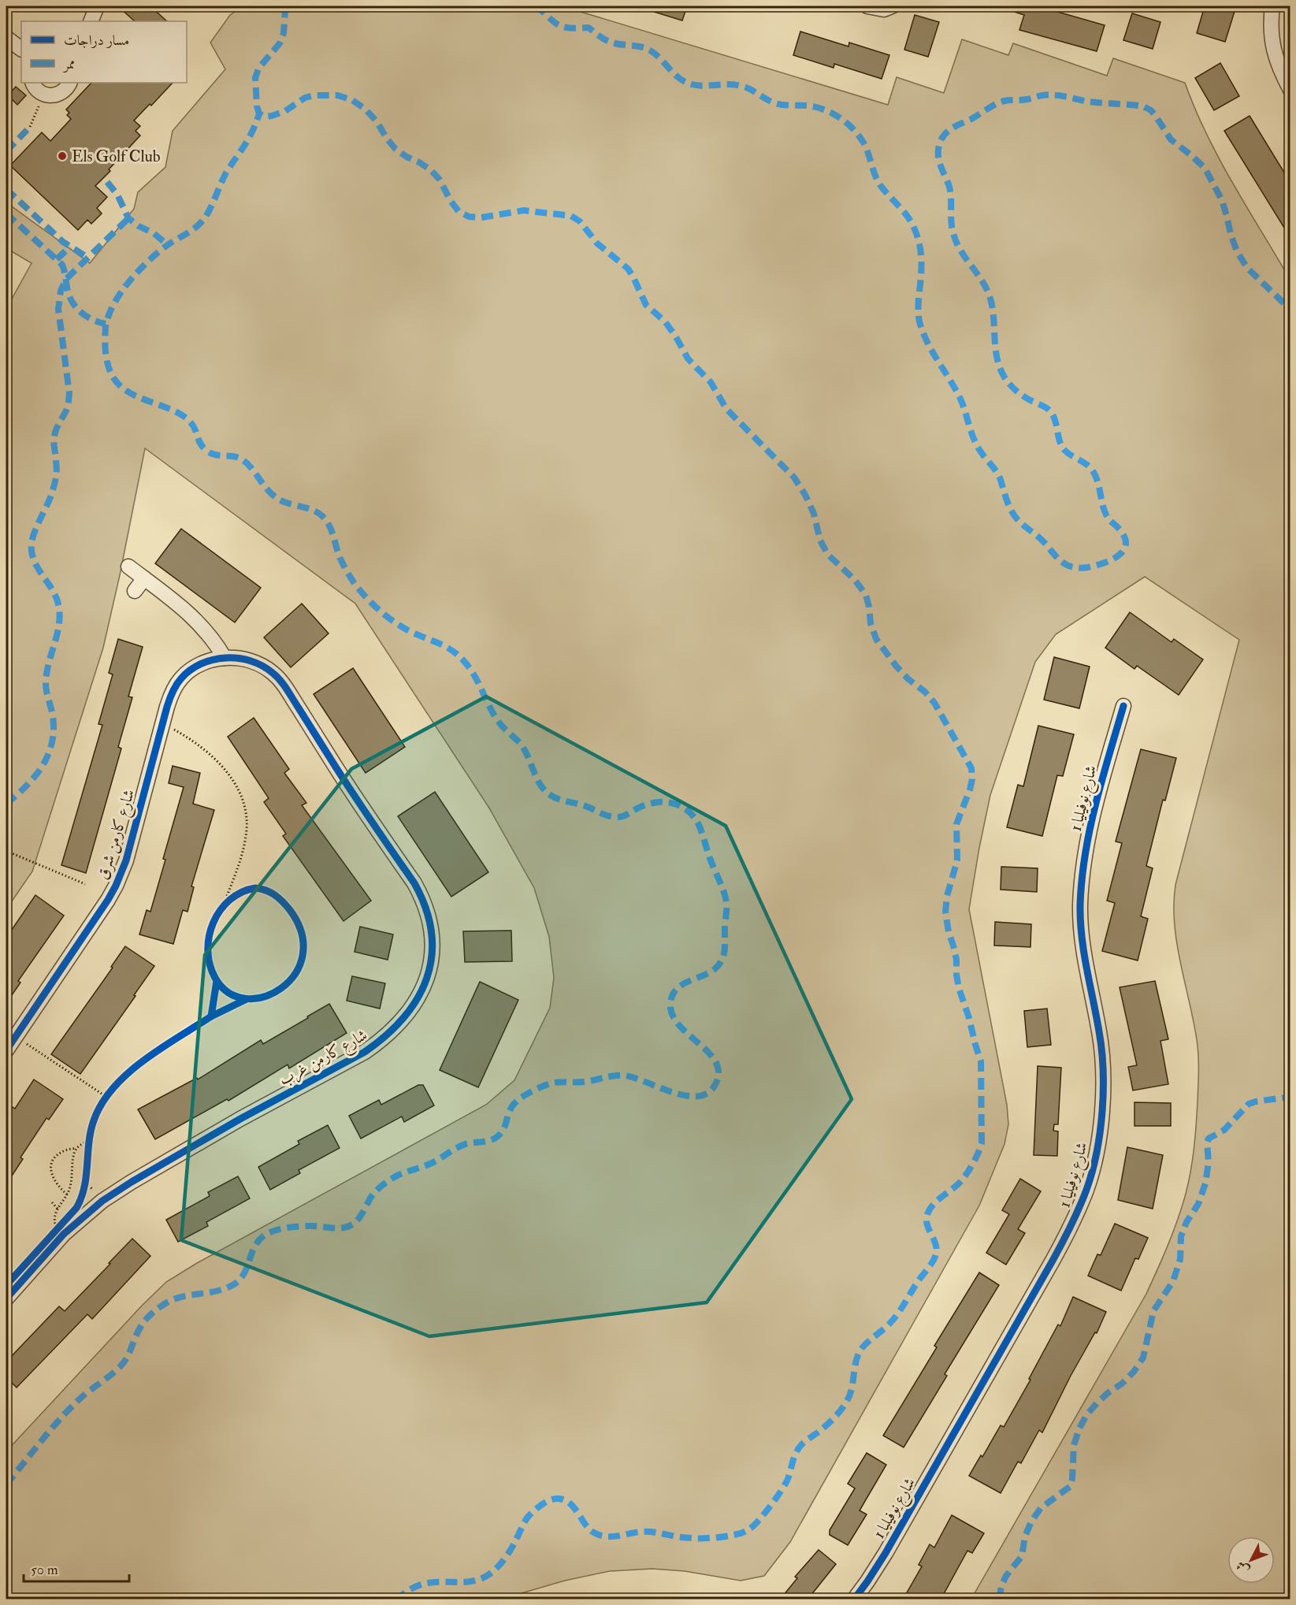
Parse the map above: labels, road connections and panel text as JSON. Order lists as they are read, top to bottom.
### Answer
{
  "streets": {
    "street": ["شارع نوفيليا 1", "شارع كارمن شرق", "شارع كارمن غرب"]
  },
  "crossings": [
    ["شارع كارمن شرق", "شارع كارمن غرب"]
  ],
  "places": ["Els Golf Club"],
  "legend": ["مسار دراجات", "ممر"],
  "scale_bar": "50 m",
  "north": "bottom left"
}
